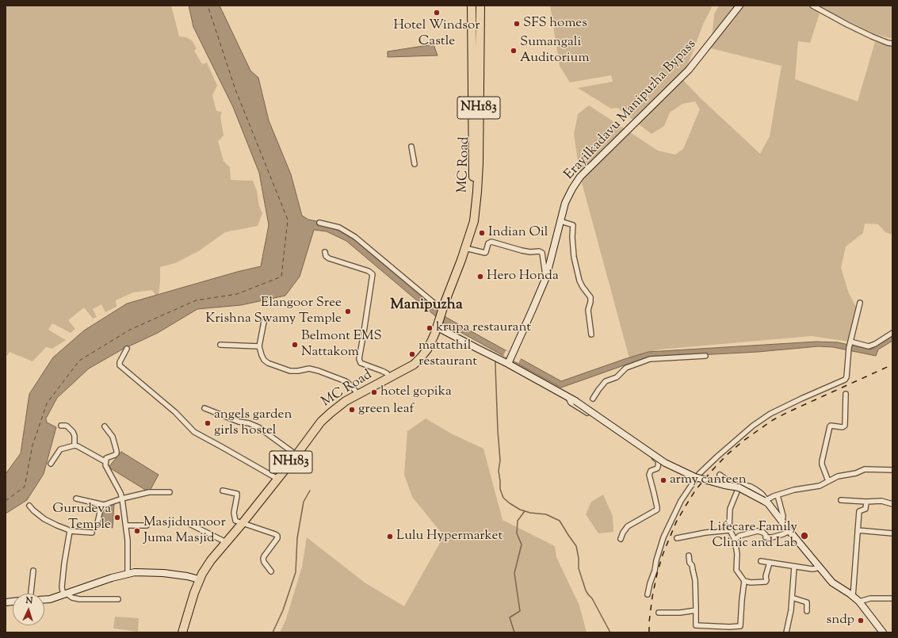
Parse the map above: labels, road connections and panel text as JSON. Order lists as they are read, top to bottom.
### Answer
{
  "streets": {
    "highway": ["NH183", "MC Road"],
    "main road": ["Erayilkadavu Manipuzha Bypass"]
  },
  "districts": ["Manipuzha"],
  "places": [
    "Hotel Windsor Castle",
    "SFS homes",
    "Sumangali Auditorium",
    "Indian Oil",
    "Hero Honda",
    "Elangoor Sree Krishna Swamy Temple",
    "krupa restaurant",
    "Belmont EMS Nattakom",
    "mattathil restaurant",
    "hotel gopika",
    "green leaf",
    "angels garden girls hostel",
    "army canteen",
    "Gurudeva Temple",
    "Masjidunnoor Juma Masjid",
    "Lifecare Family Clinic and Lab",
    "Lulu Hypermarket",
    "sndp"
  ],
  "north": "top"
}
